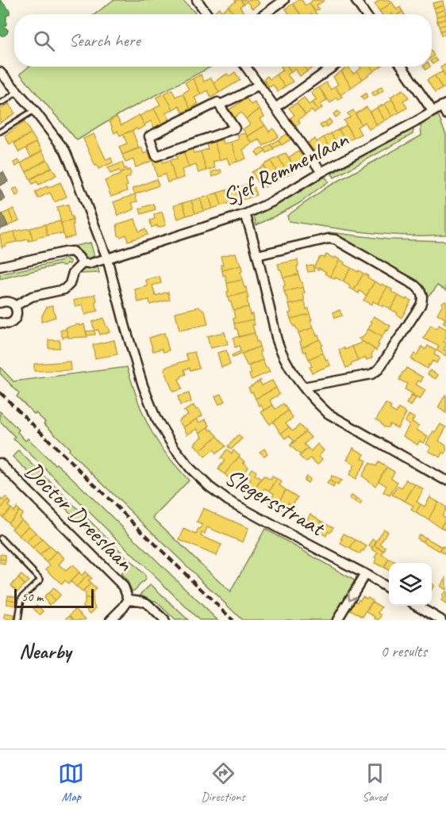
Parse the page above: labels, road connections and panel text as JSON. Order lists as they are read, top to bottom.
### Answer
{
  "streets": {
    "street": ["Sjef Remmenlaan", "Slegersstraat", "Doctor Dreeslaan"]
  },
  "crossings": [
    ["Sjef Remmenlaan", "Slegersstraat"]
  ],
  "scale_bar": "50 m",
  "page": {
    "search": "Search here",
    "scale": "50 m",
    "heading": ["Nearby", "0 results"],
    "nav": ["Map", "Directions", "Saved"]
  }
}
